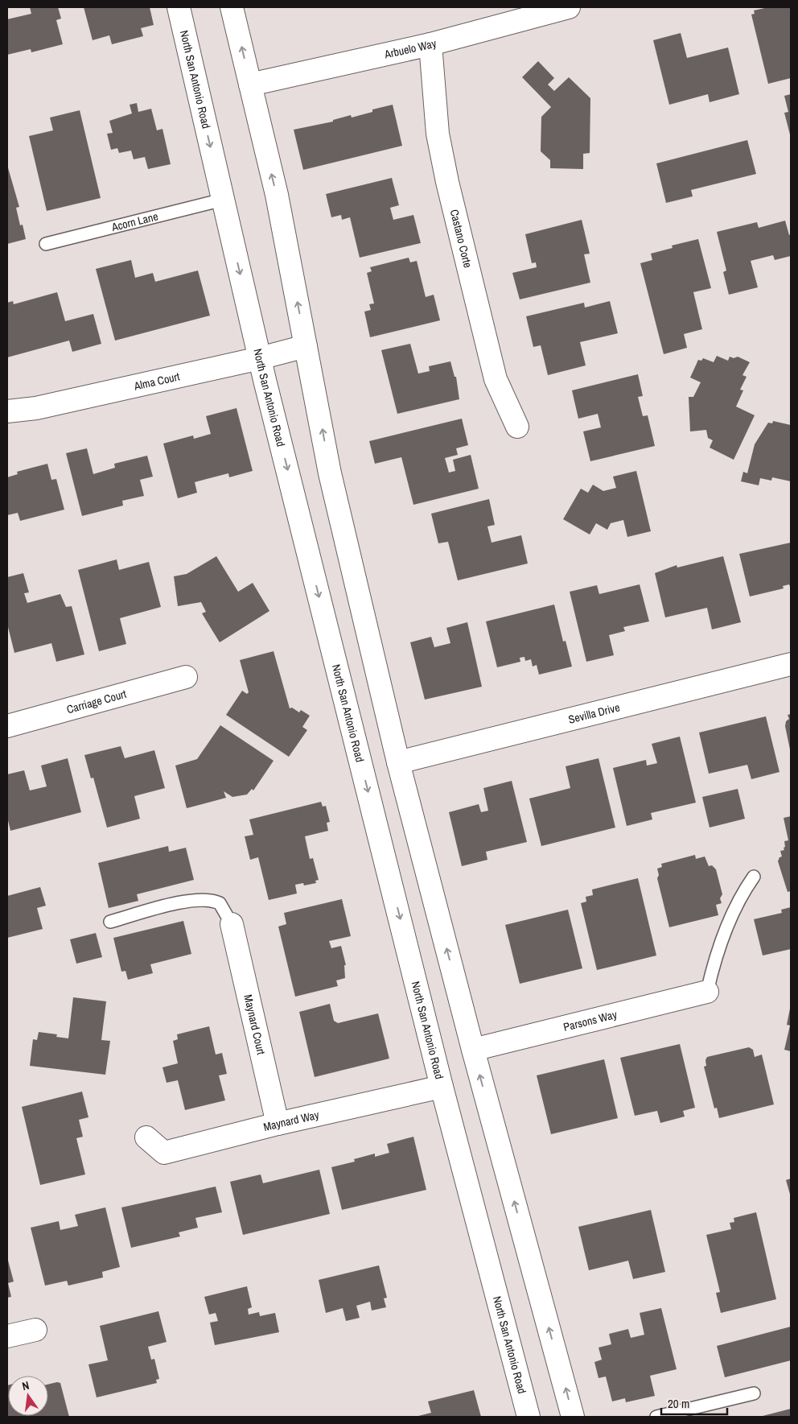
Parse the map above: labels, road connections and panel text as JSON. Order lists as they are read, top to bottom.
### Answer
{
  "streets": {
    "main road": [
      "Arbuelo Way",
      "North San Antonio Road",
      "Castano Corte",
      "Alma Court",
      "Carriage Court",
      "Sevilla Drive",
      "Parsons Way",
      "Maynard Court",
      "Maynard Way"
    ],
    "lane": ["Acorn Lane"]
  },
  "crossings": [
    ["Arbuelo Way", "Castano Corte"],
    ["North San Antonio Road", "Acorn Lane"],
    ["North San Antonio Road", "Alma Court"],
    ["North San Antonio Road", "Maynard Way"],
    ["Maynard Court", "Maynard Way"]
  ],
  "scale_bar": "20 m",
  "north": "top"
}
